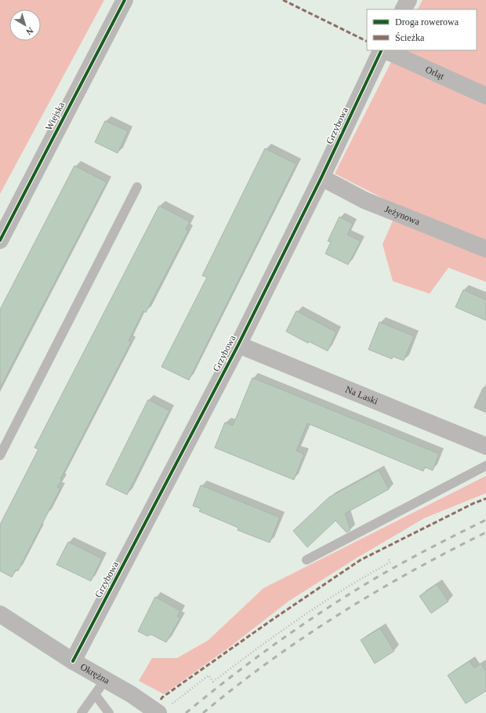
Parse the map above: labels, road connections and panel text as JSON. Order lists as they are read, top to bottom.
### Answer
{
  "streets": {
    "street": [
      "Orląt",
      "Wiejska",
      "Grzybowa",
      "Jeżynowa",
      "Na Laski",
      "Okrężna"
    ]
  },
  "crossings": [
    ["Grzybowa", "Jeżynowa"],
    ["Grzybowa", "Na Laski"],
    ["Grzybowa", "Okrężna"]
  ],
  "legend": ["Droga rowerowa", "Ścieżka"],
  "north": "bottom right"
}
